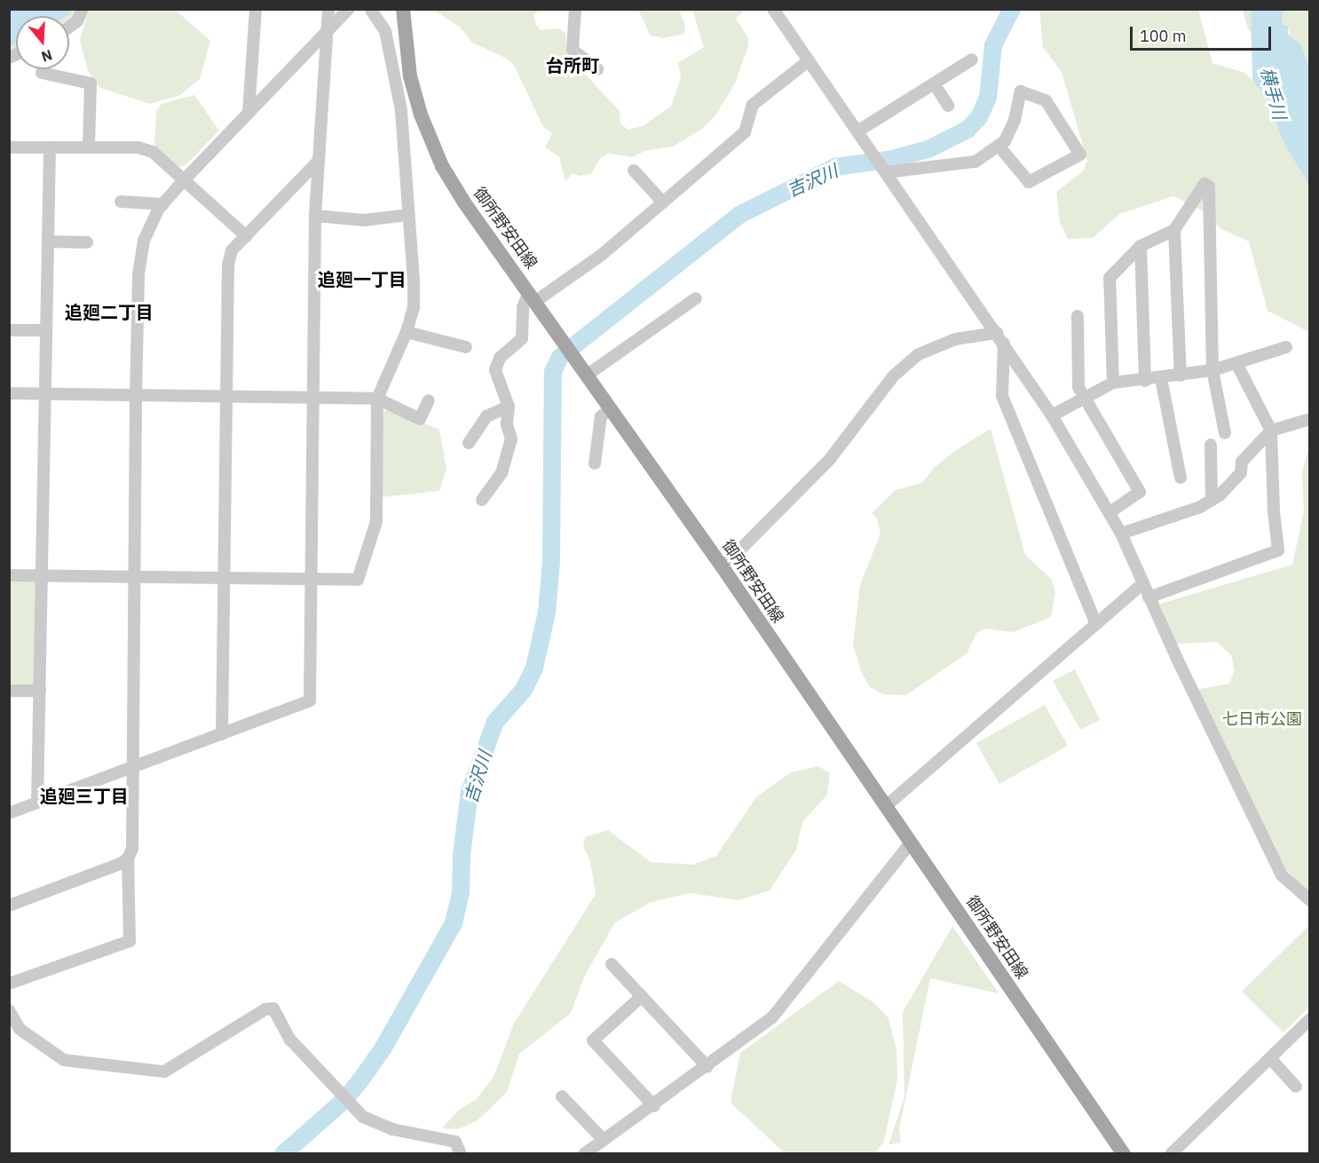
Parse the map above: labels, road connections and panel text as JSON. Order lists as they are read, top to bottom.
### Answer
{
  "streets": {
    "main road": ["御所野安田線"]
  },
  "districts": [
    "台所町",
    "追廻一丁目",
    "追廻二丁目",
    "追廻三丁目"
  ],
  "water": ["横手川", "吉沢川"],
  "parks": ["七日市公園"],
  "scale_bar": "100 m",
  "north": "bottom"
}
